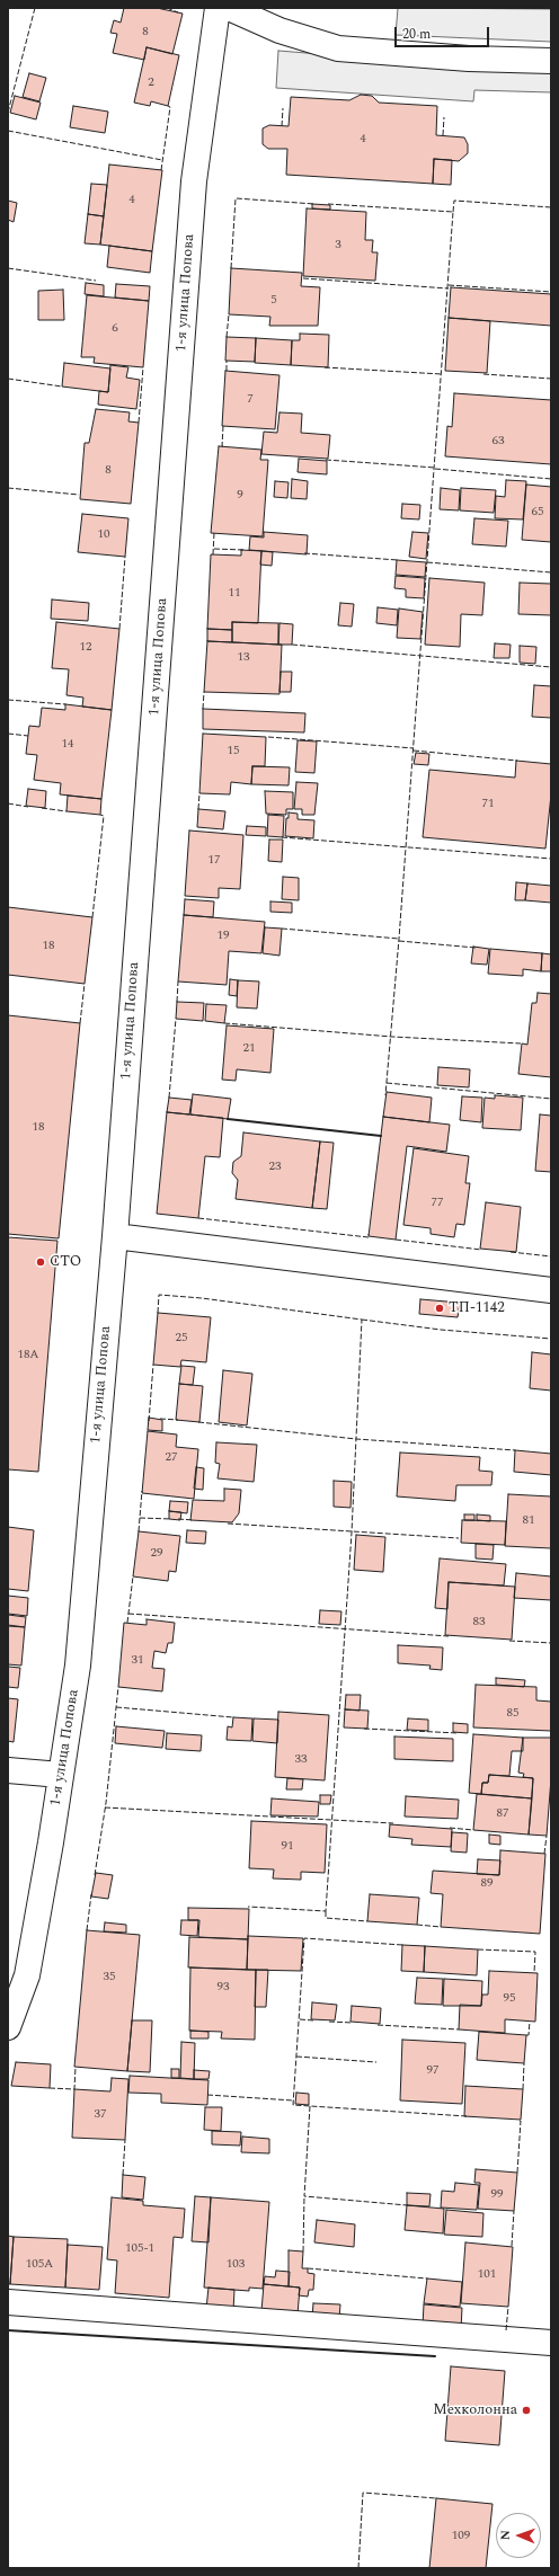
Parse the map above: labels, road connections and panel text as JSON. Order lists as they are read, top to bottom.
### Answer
{
  "streets": {
    "street": ["1-я улица Попова"]
  },
  "places": ["СТО", "ТП-1142", "Мехколонна"],
  "house_numbers": [
    "8",
    "2",
    "4",
    "4",
    "3",
    "5",
    "6",
    "7",
    "63",
    "8",
    "9",
    "65",
    "10",
    "11",
    "12",
    "13",
    "14",
    "15",
    "71",
    "17",
    "19",
    "18",
    "21",
    "18",
    "23",
    "77",
    "25",
    "18А",
    "27",
    "81",
    "29",
    "83",
    "31",
    "85",
    "33",
    "87",
    "91",
    "89",
    "35",
    "93",
    "95",
    "97",
    "37",
    "99",
    "105-1",
    "105А",
    "103",
    "101",
    "109"
  ],
  "scale_bar": "20 m",
  "north": "left"
}
